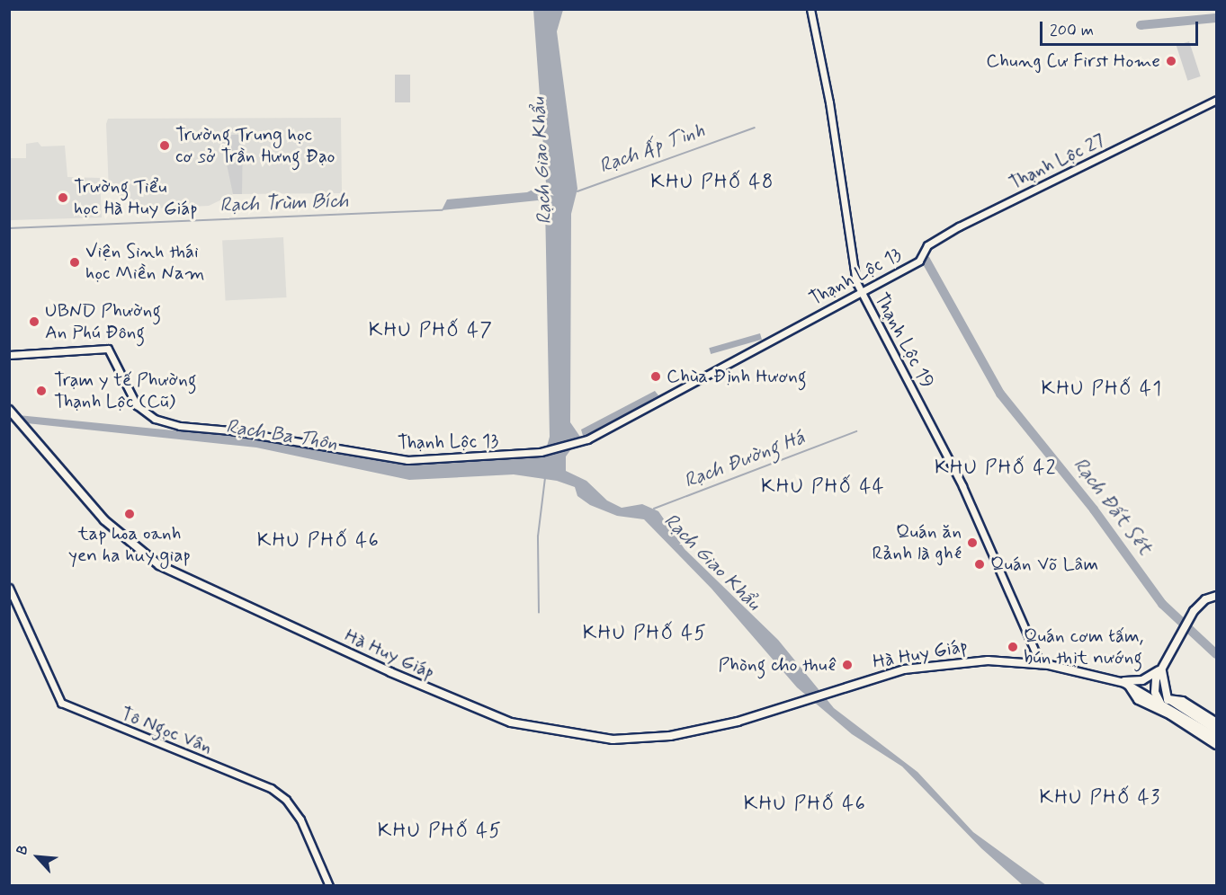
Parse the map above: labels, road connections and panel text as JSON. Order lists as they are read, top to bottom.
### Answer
{
  "streets": {
    "main road": ["Hà Huy Giáp"],
    "street": [
      "Thạnh Lộc 27",
      "Thạnh Lộc 13",
      "Thạnh Lộc 19",
      "Tô Ngọc Vân"
    ]
  },
  "crossings": [
    ["Thạnh Lộc 27", "Thạnh Lộc 13"],
    ["Thạnh Lộc 13", "Thạnh Lộc 19"],
    ["Thạnh Lộc 19", "Hà Huy Giáp"]
  ],
  "districts": [
    "KHU PHỐ 48",
    "KHU PHỐ 47",
    "KHU PHỐ 41",
    "KHU PHỐ 42",
    "KHU PHỐ 44",
    "KHU PHỐ 46",
    "KHU PHỐ 45",
    "KHU PHỐ 43",
    "KHU PHỐ 46",
    "KHU PHỐ 45"
  ],
  "water": [
    "Rạch Ấp Tình",
    "Rạch Giao Khẩu",
    "Rạch Trùm Bích",
    "Rạch Ba Thôn",
    "Rạch Đường Há",
    "Rạch Đất Sét"
  ],
  "places": [
    "Chung Cư First Home",
    "Trường Trung học cơ sở Trần Hưng Đạo",
    "Trường Tiểu học Hà Huy Giáp",
    "Viện Sinh thái học Miền Nam",
    "UBND Phường An Phú Đông",
    "Chùa Định Hương",
    "Trạm y tế Phường Thạnh Lộc (Cũ)",
    "tap hoa oanh yen ha huy giap",
    "Quán ăn Rảnh là ghé",
    "Quán Võ Lâm",
    "Quán cơm tấm, bún thịt nướng",
    "Phòng cho thuê"
  ],
  "scale_bar": "200 m",
  "north": "top left"
}
